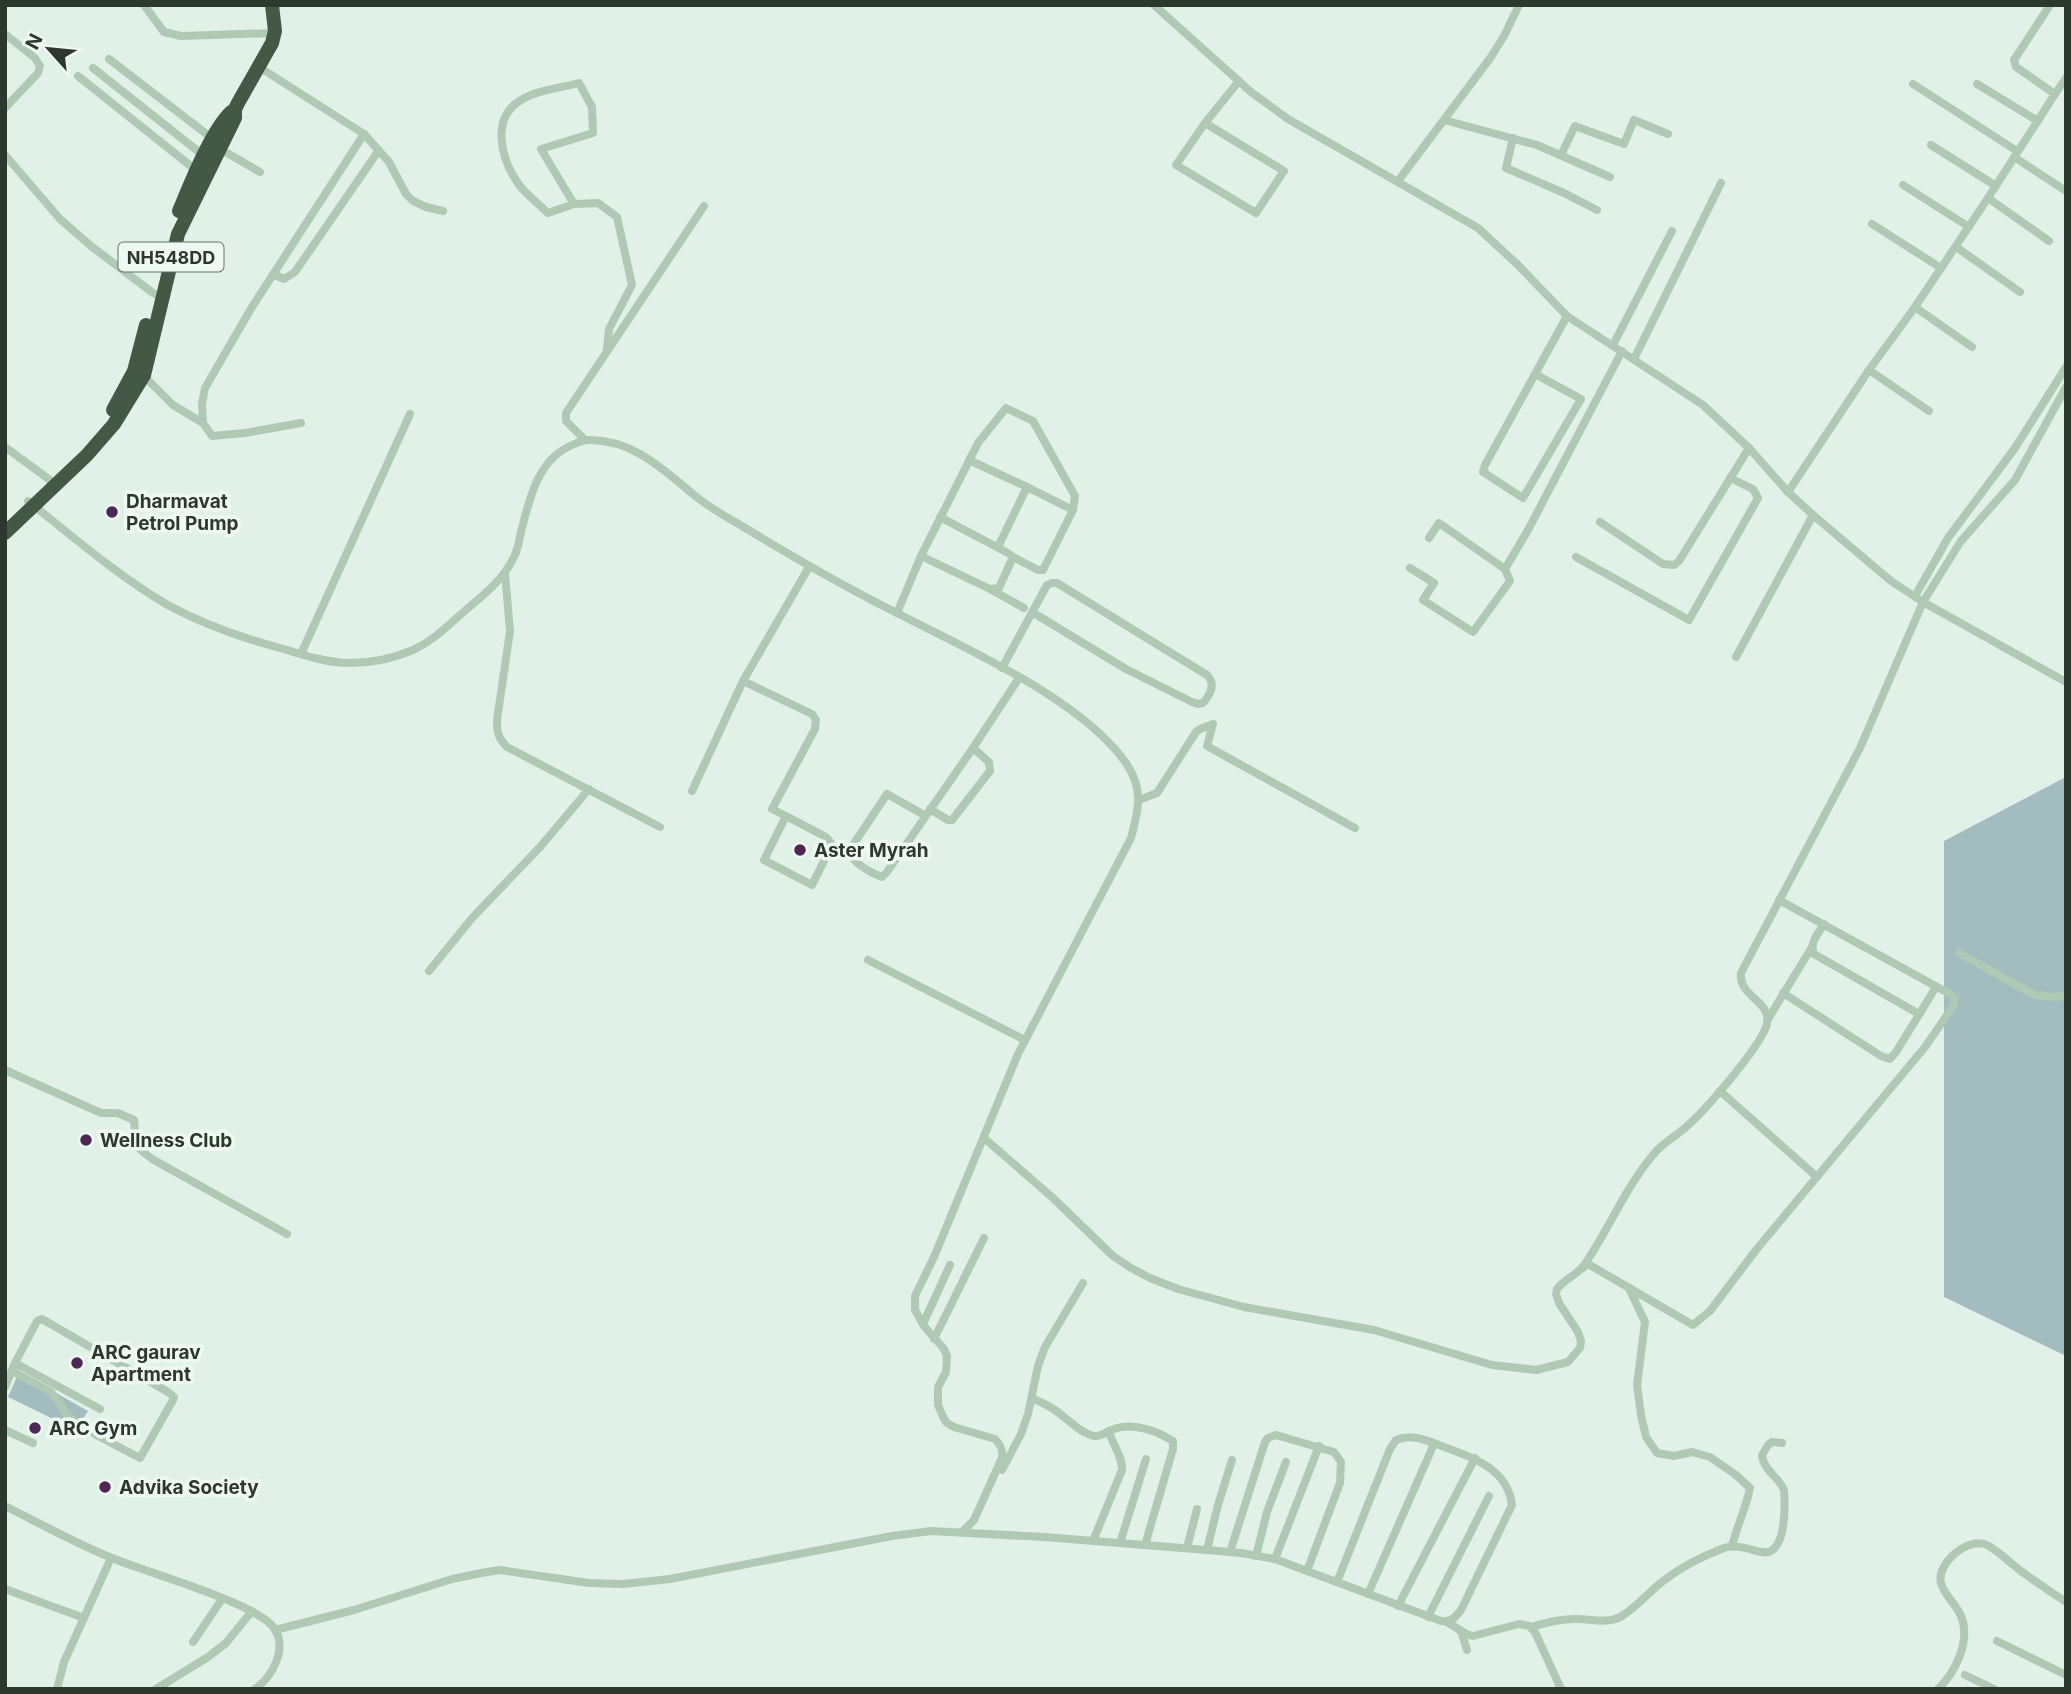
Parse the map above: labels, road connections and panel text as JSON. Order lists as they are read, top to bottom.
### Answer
{
  "streets": {
    "highway": ["NH548DD"]
  },
  "places": [
    "Dharmavat Petrol Pump",
    "Aster Myrah",
    "Wellness Club",
    "ARC gaurav Apartment",
    "ARC Gym",
    "Advika Society"
  ],
  "north": "top left"
}
